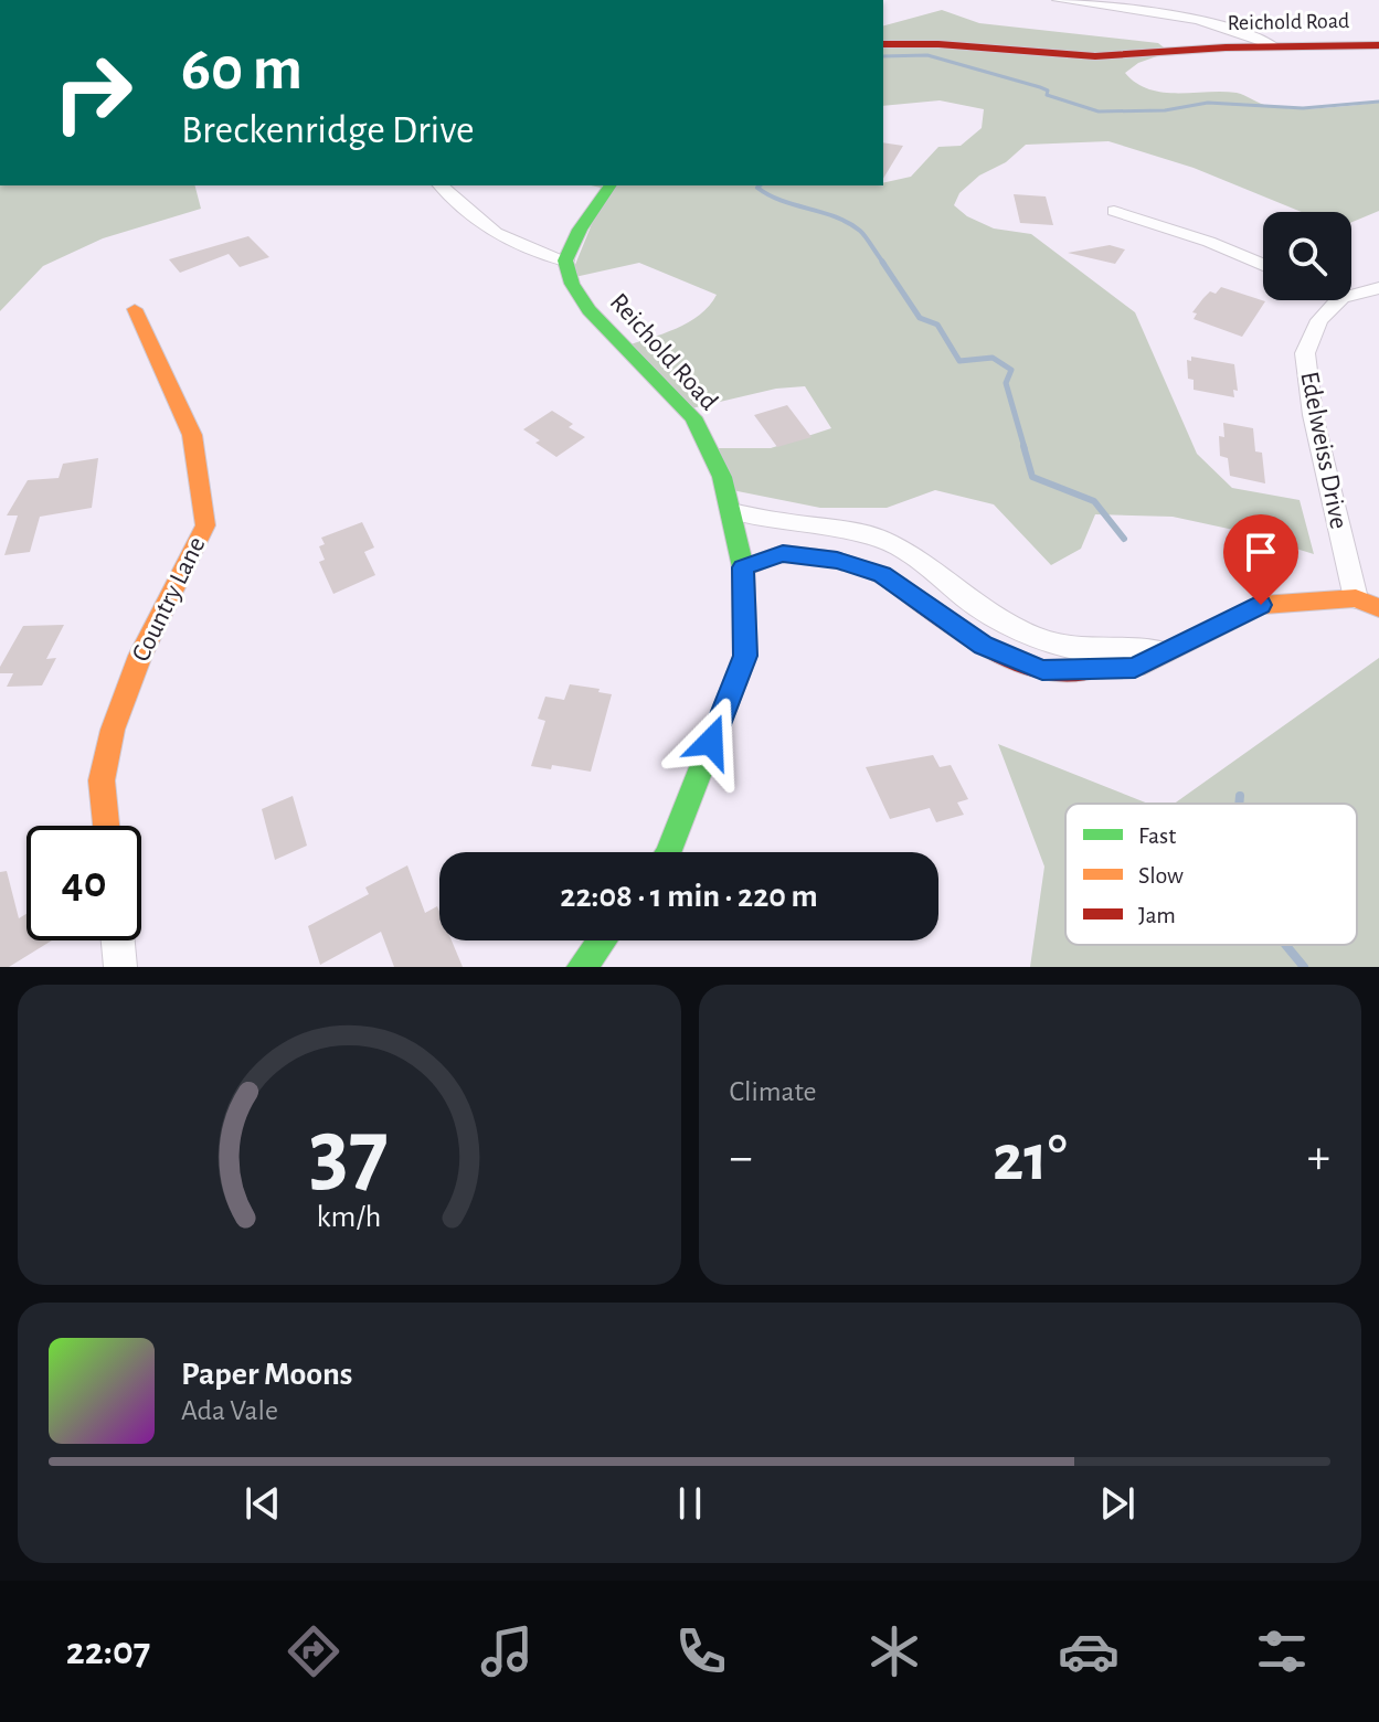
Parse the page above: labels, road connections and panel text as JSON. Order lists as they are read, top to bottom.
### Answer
{
  "streets": {
    "street": ["Reichold Road", "Edelweiss Drive", "Country Lane"]
  },
  "legend": ["Fast", "Slow", "Jam"],
  "page": {
    "turn": ["60 m", "Breckenridge Drive"],
    "limit": "40",
    "trip": "22:08 · 1 min · 220 m",
    "tile": "Climate",
    "heat": ["−", "21°", "+"],
    "song": ["Paper Moons", "Ada Vale"],
    "tabs": "22:07",
    "gauge": ["37", "km/h"]
  }
}
